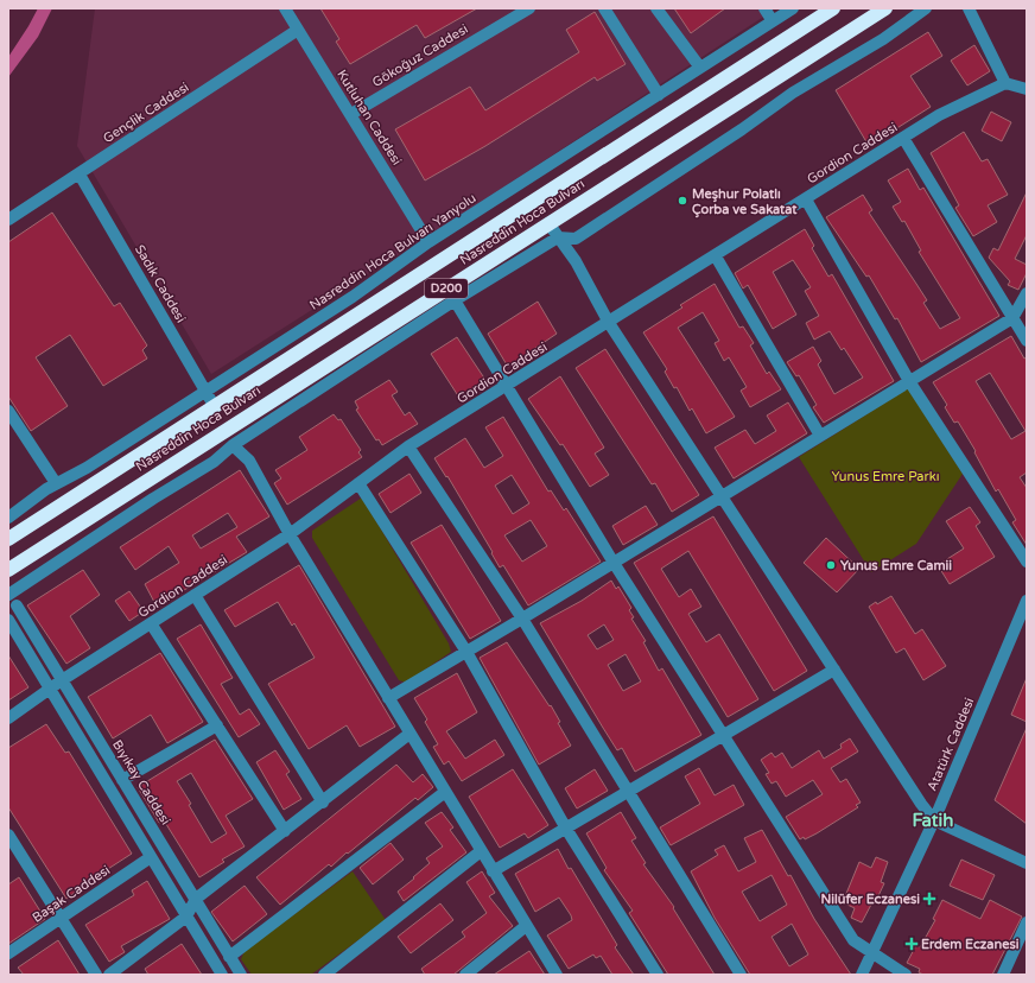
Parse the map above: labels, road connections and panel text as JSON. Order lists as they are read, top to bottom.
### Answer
{
  "streets": {
    "highway": ["Nasreddin Hoca Bulvarı", "D200"],
    "street": [
      "Gökoğuz Caddesi",
      "Gençlik Caddesi",
      "Kutluhan Caddesi",
      "Gordion Caddesi",
      "Nasreddin Hoca Bulvarı Yanyolu",
      "Sadık Caddesi",
      "Atatürk Caddesi",
      "Bıyıkay Caddesi",
      "Başak Caddesi"
    ]
  },
  "crossings": [
    ["Gökoğuz Caddesi", "Kutluhan Caddesi"],
    ["Gençlik Caddesi", "Kutluhan Caddesi"],
    ["Gençlik Caddesi", "Sadık Caddesi"],
    ["Kutluhan Caddesi", "Nasreddin Hoca Bulvarı Yanyolu"],
    ["Gordion Caddesi", "Bıyıkay Caddesi"],
    ["Nasreddin Hoca Bulvarı", "Sadık Caddesi"],
    ["Nasreddin Hoca Bulvarı Yanyolu", "Sadık Caddesi"]
  ],
  "districts": ["Fatih"],
  "parks": ["Yunus Emre Parkı"],
  "places": {
    "other": ["Meşhur Polatlı Çorba ve Sakatat", "Yunus Emre Camii"],
    "health": ["Nilüfer Eczanesi", "Erdem Eczanesi"]
  }
}
